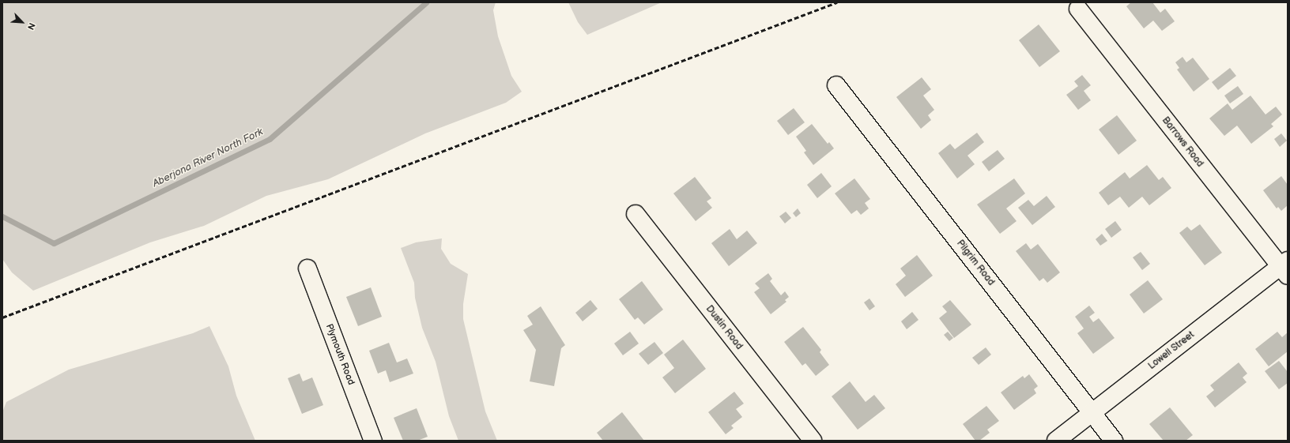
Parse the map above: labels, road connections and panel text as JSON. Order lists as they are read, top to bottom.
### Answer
{
  "streets": {
    "street": [
      "Barrows Road",
      "Pilgrim Road",
      "Dustin Road",
      "Lowell Street",
      "Plymouth Road"
    ]
  },
  "crossings": [
    ["Barrows Road", "Lowell Street"],
    ["Pilgrim Road", "Lowell Street"]
  ],
  "water": ["Aberjona River North Fork"],
  "north": "bottom right"
}
